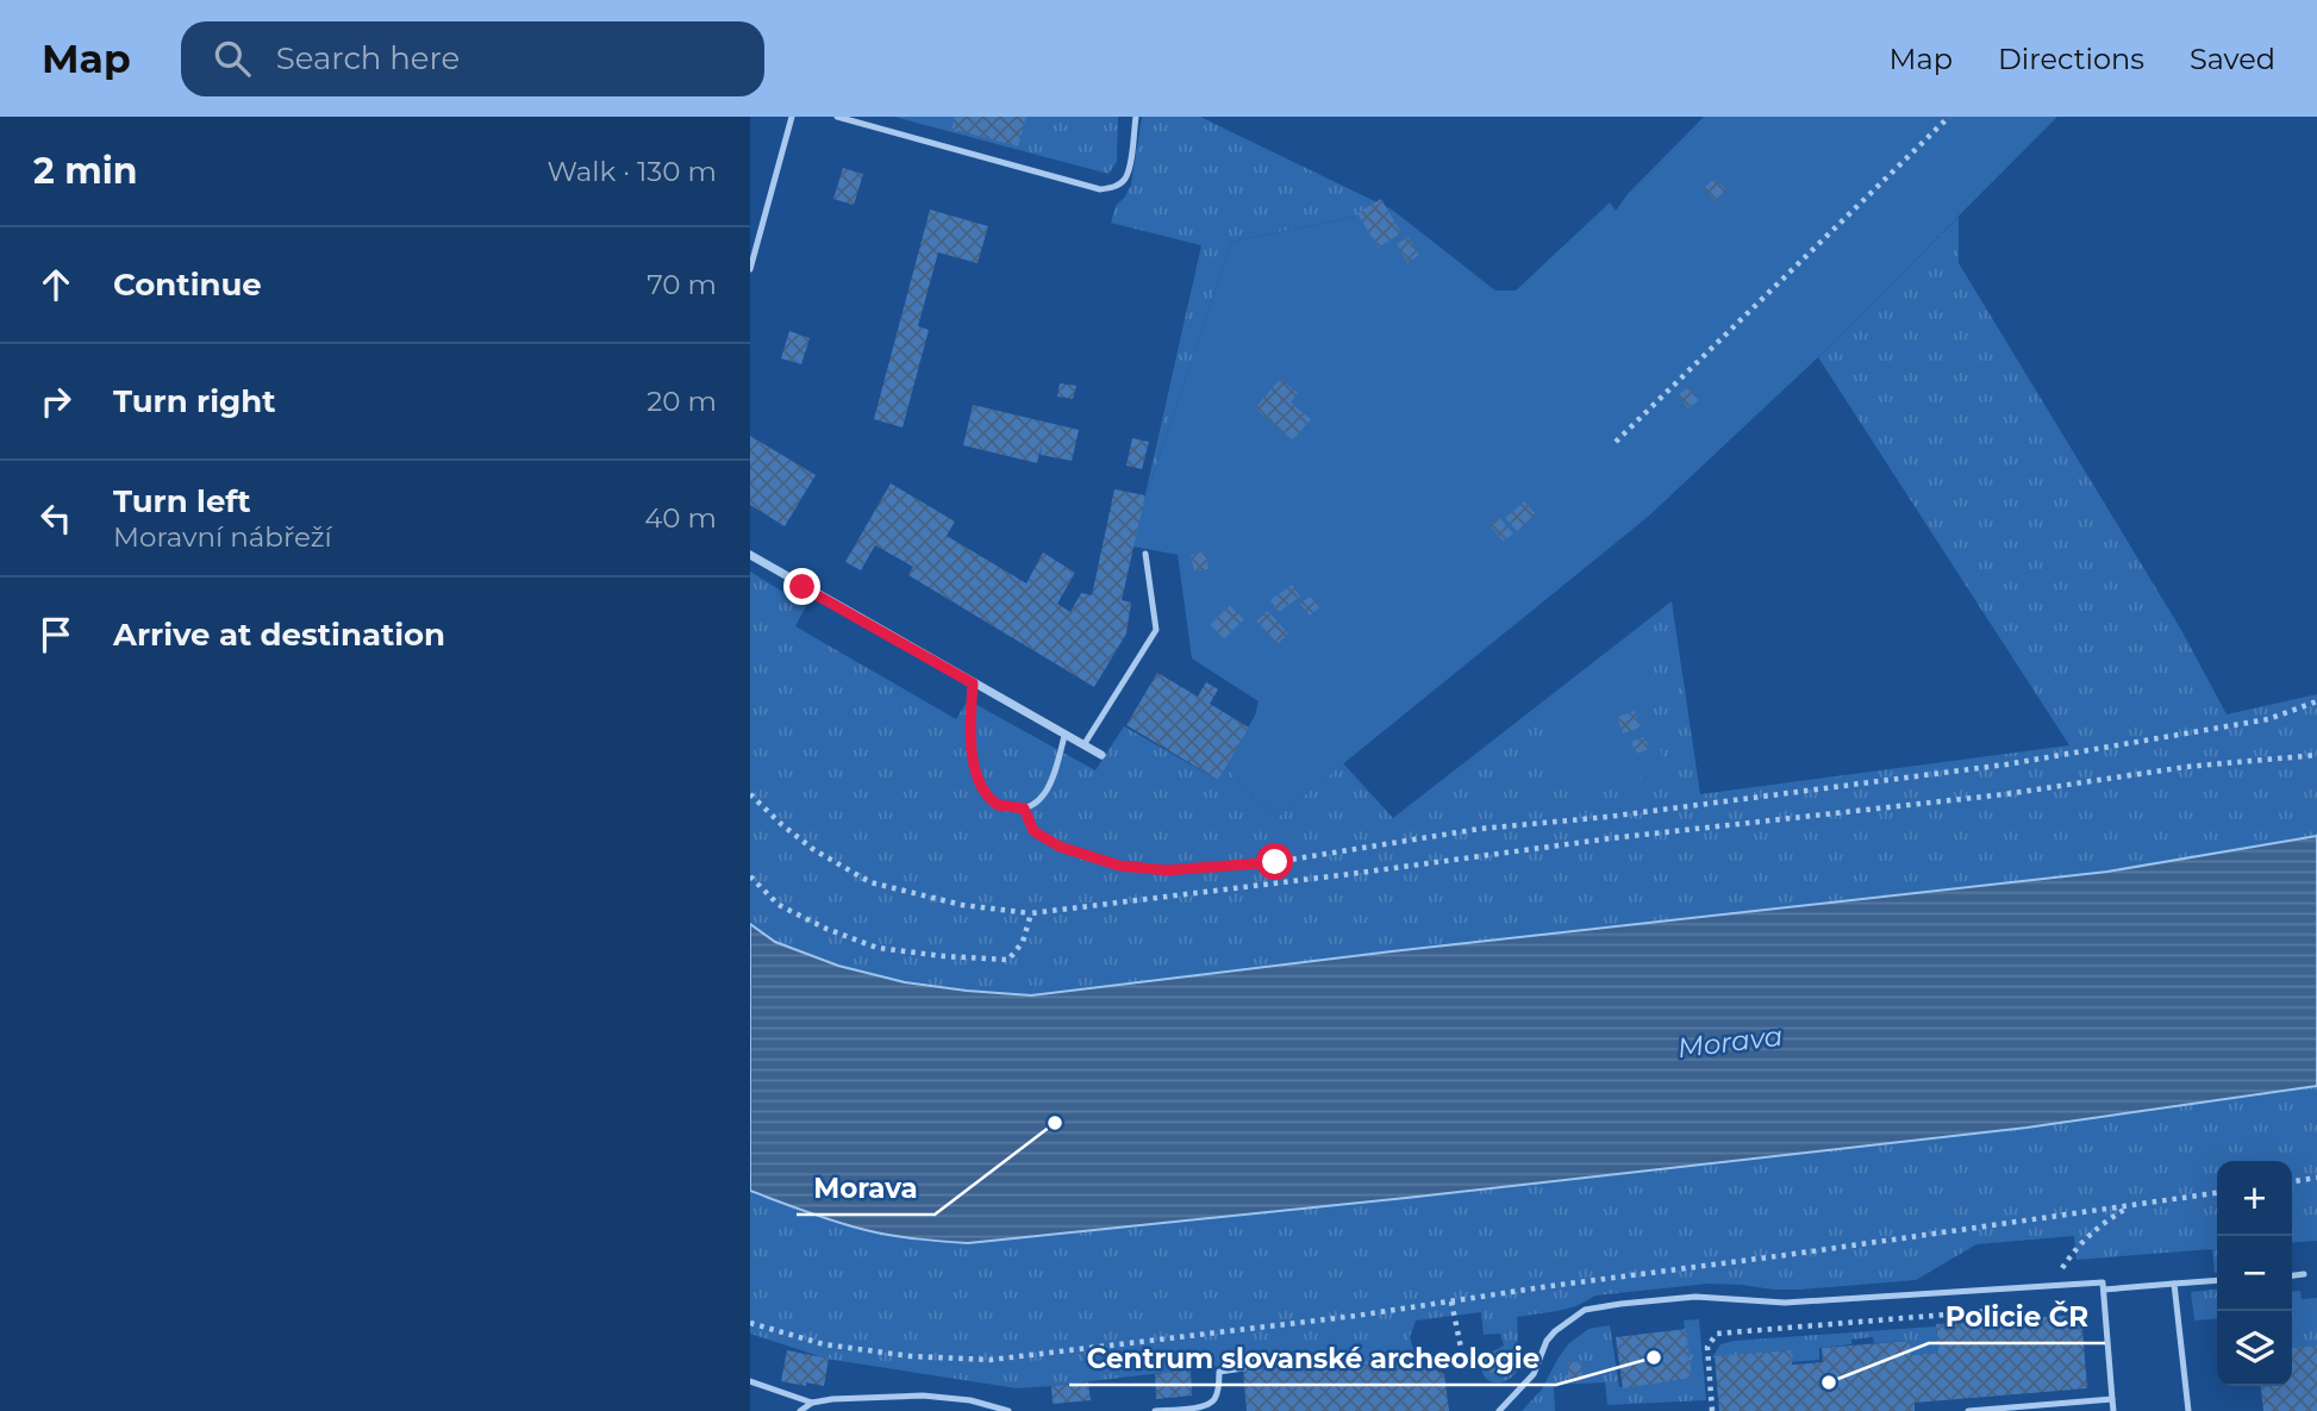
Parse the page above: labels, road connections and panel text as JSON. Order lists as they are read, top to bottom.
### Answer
{
  "water": ["Morava"],
  "places": ["Morava", "Centrum slovanské archeologie", "Policie ČR"],
  "page": {
    "header": "Map",
    "search": "Search here",
    "nav": ["Map", "Directions", "Saved"],
    "heading": ["2 min", "Walk · 130 m"],
    "list": [
      ["Continue", "70 m"],
      ["Turn right", "20 m"],
      ["Turn left", "Moravní nábřeží", "40 m"],
      "Arrive at destination"
    ],
    "map_buttons": ["+", "−"]
  }
}
